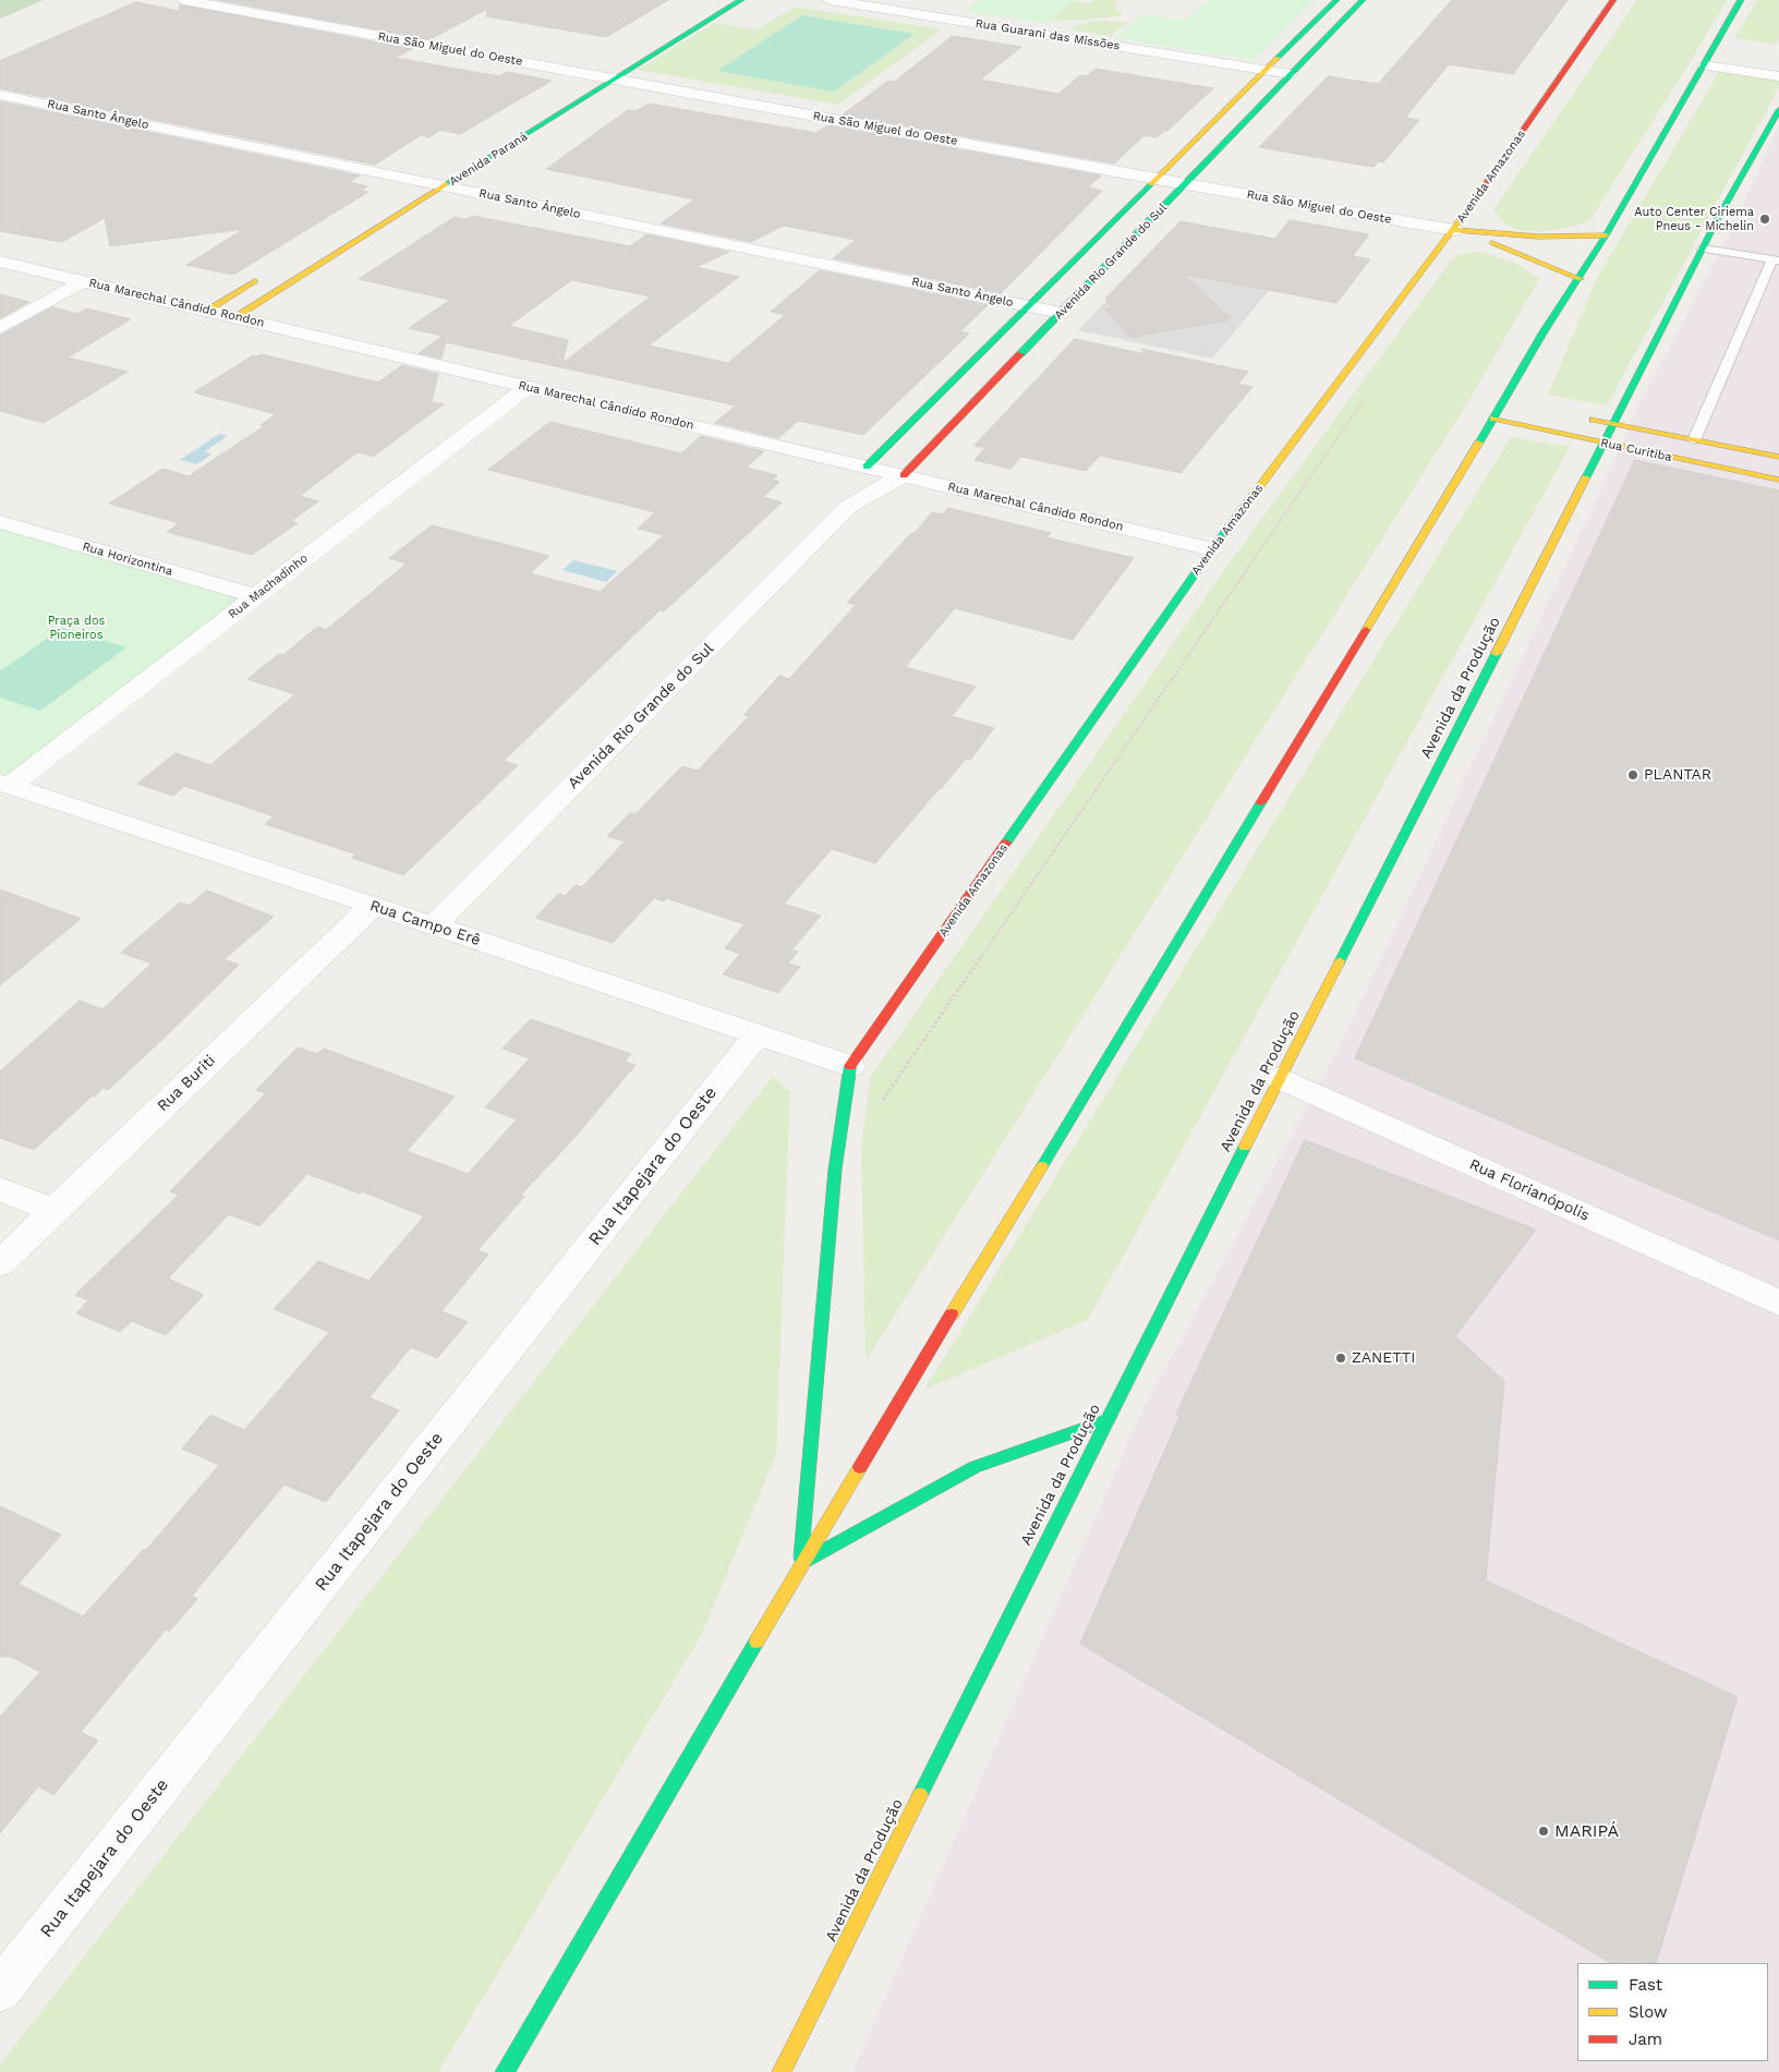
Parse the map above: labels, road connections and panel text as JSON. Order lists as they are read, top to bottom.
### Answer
{
  "streets": {
    "main road": [
      "Rua São Miguel do Oeste",
      "Avenida Paraná",
      "Avenida Amazonas",
      "Avenida Rio Grande do Sul",
      "Rua Curitiba",
      "Avenida da Produção"
    ],
    "street": [
      "Rua Guarani das Missões",
      "Rua Santo Ângelo",
      "Rua Marechal Cândido Rondon",
      "Rua Horizontina",
      "Rua Machadinho",
      "Rua Campo Erê",
      "Rua Buriti",
      "Rua Itapejara do Oeste",
      "Rua Florianópolis"
    ]
  },
  "crossings": [
    ["Rua Guarani das Missões", "Avenida Rio Grande do Sul"],
    ["Rua São Miguel do Oeste", "Avenida Paraná"],
    ["Rua São Miguel do Oeste", "Avenida Amazonas"],
    ["Rua São Miguel do Oeste", "Avenida Rio Grande do Sul"],
    ["Rua Santo Ângelo", "Avenida Paraná"],
    ["Rua Santo Ângelo", "Avenida Rio Grande do Sul"],
    ["Avenida Paraná", "Rua Marechal Cândido Rondon"],
    ["Avenida Amazonas", "Rua Marechal Cândido Rondon"],
    ["Avenida Amazonas", "Rua Campo Erê"],
    ["Avenida Rio Grande do Sul", "Rua Marechal Cândido Rondon"],
    ["Avenida Rio Grande do Sul", "Rua Campo Erê"],
    ["Rua Marechal Cândido Rondon", "Rua Machadinho"],
    ["Rua Curitiba", "Avenida da Produção"],
    ["Rua Horizontina", "Rua Machadinho"],
    ["Rua Machadinho", "Rua Campo Erê"],
    ["Avenida da Produção", "Rua Florianópolis"],
    ["Rua Campo Erê", "Rua Buriti"],
    ["Rua Campo Erê", "Rua Itapejara do Oeste"]
  ],
  "parks": ["Praça dos Pioneiros"],
  "places": [
    "Auto Center Ciriema Pneus - Michelin",
    "PLANTAR",
    "ZANETTI",
    "MARIPÁ"
  ],
  "legend": ["Fast", "Slow", "Jam"]
}
